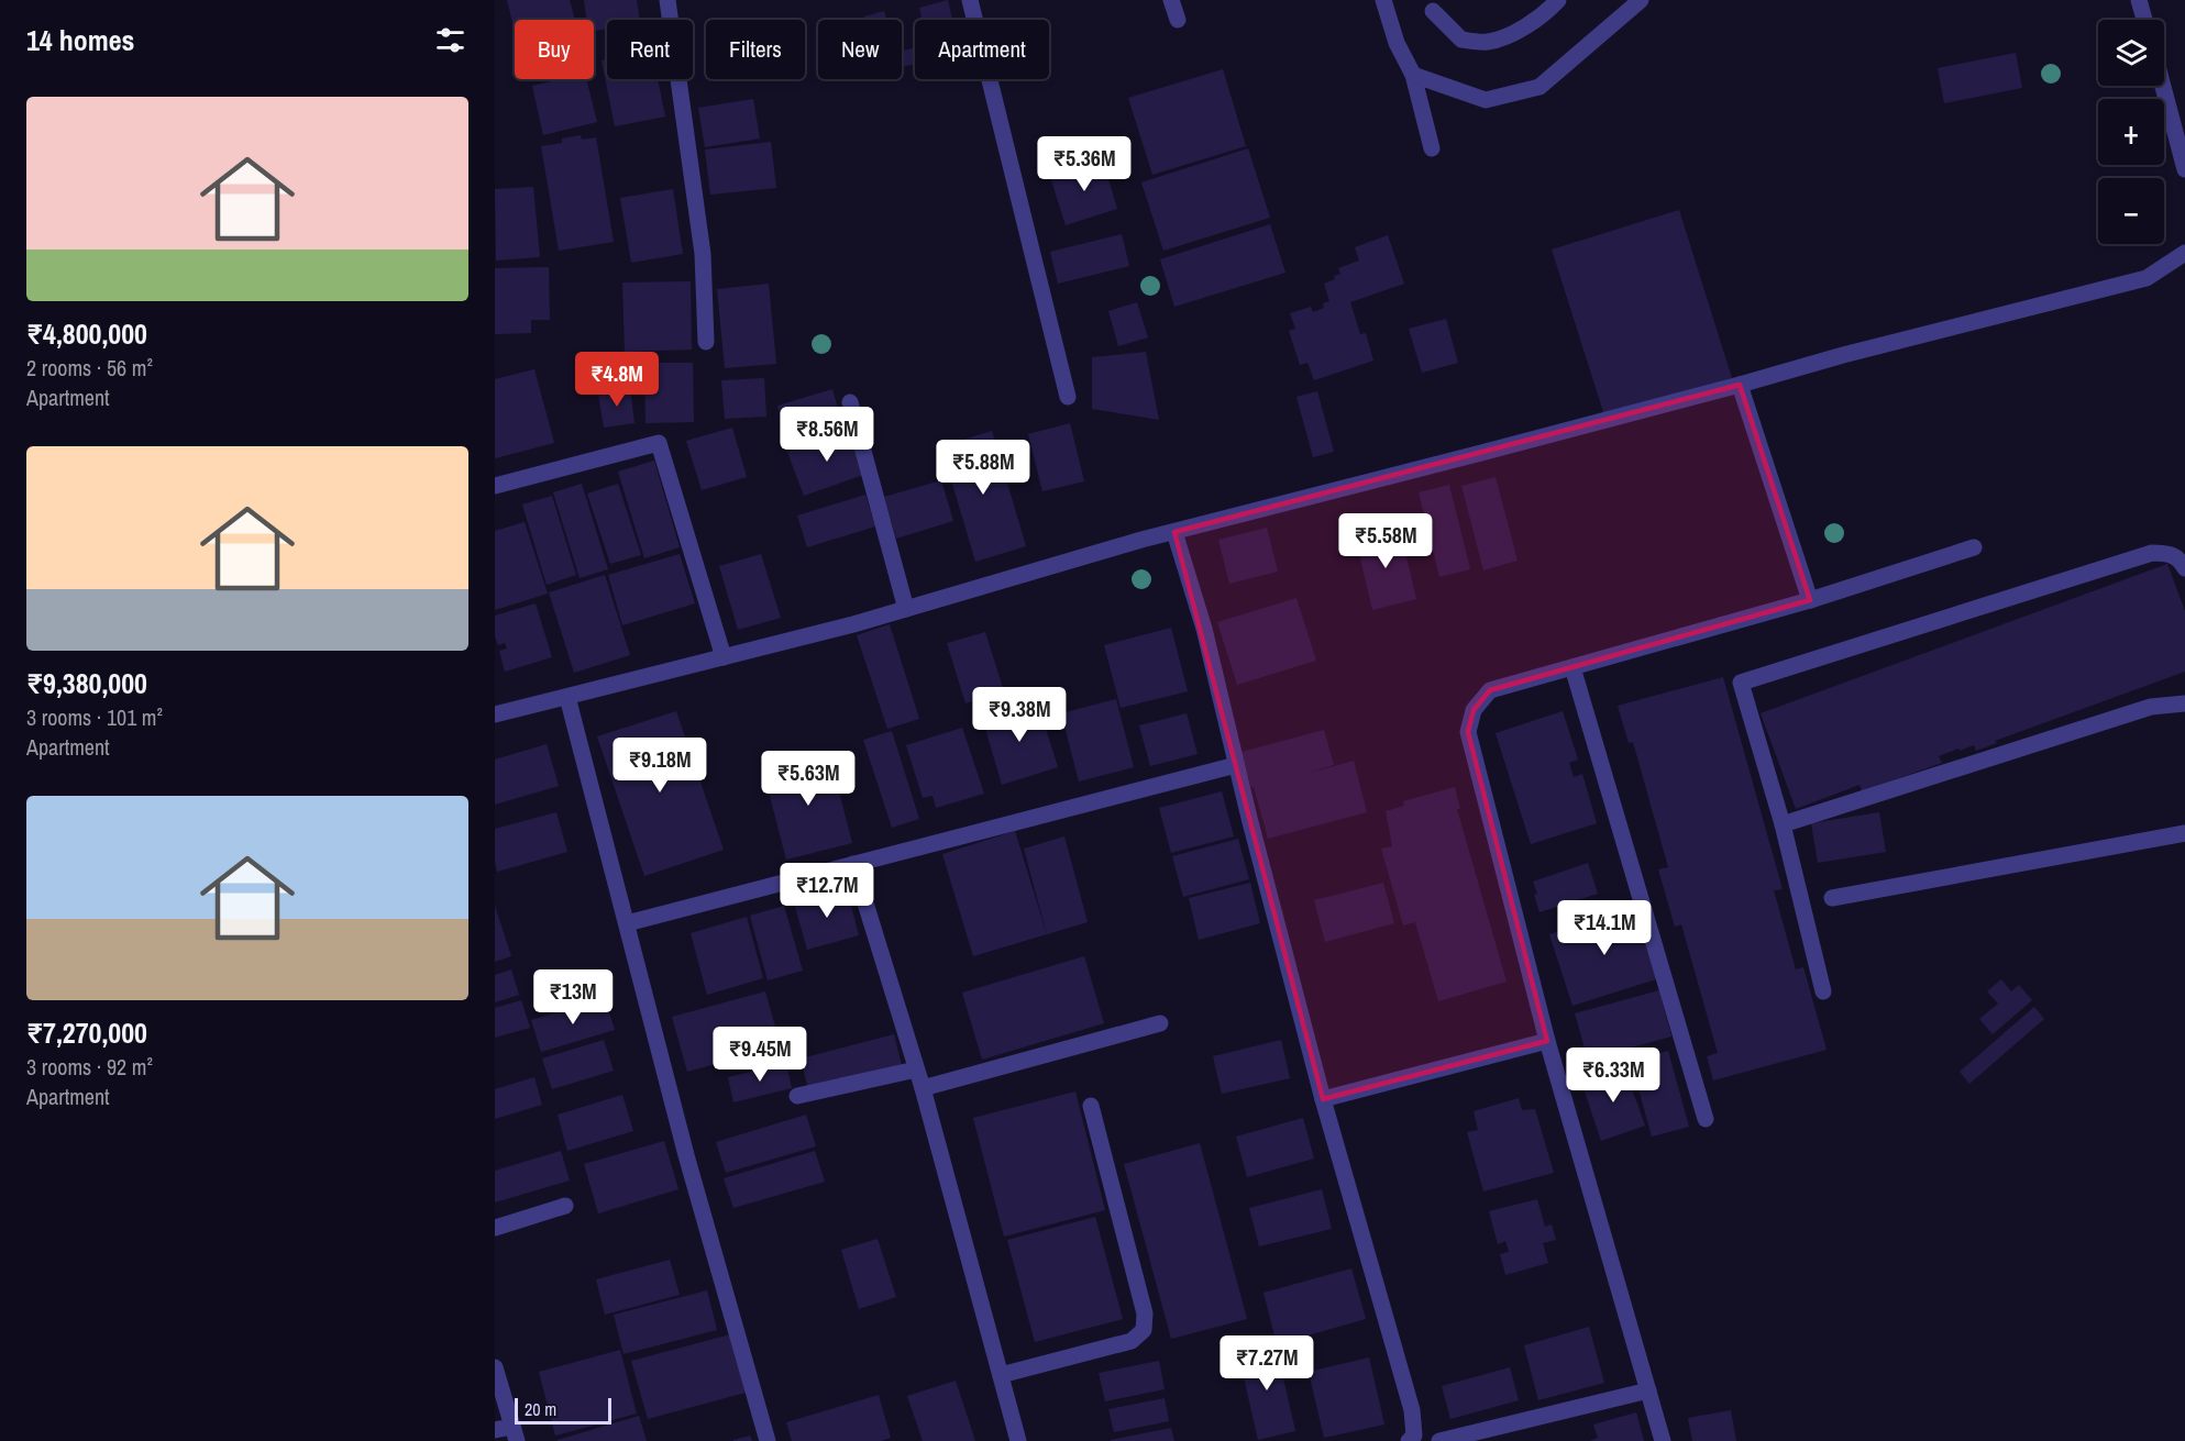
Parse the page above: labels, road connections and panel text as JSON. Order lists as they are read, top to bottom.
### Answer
{
  "scale_bar": "20 m",
  "page": {
    "heading": "14 homes",
    "map_buttons": ["+", "−"],
    "chip": [
      "Buy",
      "Rent",
      "Filters",
      "New",
      "Apartment"
    ],
    "list": [
      {
        "name": "₹4,800,000",
        "note": "2 rooms · 56 m² · Apartment"
      },
      {
        "name": "₹9,380,000",
        "note": "3 rooms · 101 m² · Apartment"
      },
      {
        "name": "₹7,270,000",
        "note": "3 rooms · 92 m² · Apartment"
      }
    ],
    "price": [
      "₹5.36M",
      "₹4.8M",
      "₹8.56M",
      "₹5.88M",
      "₹5.58M",
      "₹9.38M",
      "₹9.18M",
      "₹5.63M",
      "₹12.7M",
      "₹14.1M",
      "₹13M",
      "₹9.45M",
      "₹6.33M",
      "₹7.27M"
    ],
    "scale": "20 m"
  }
}
